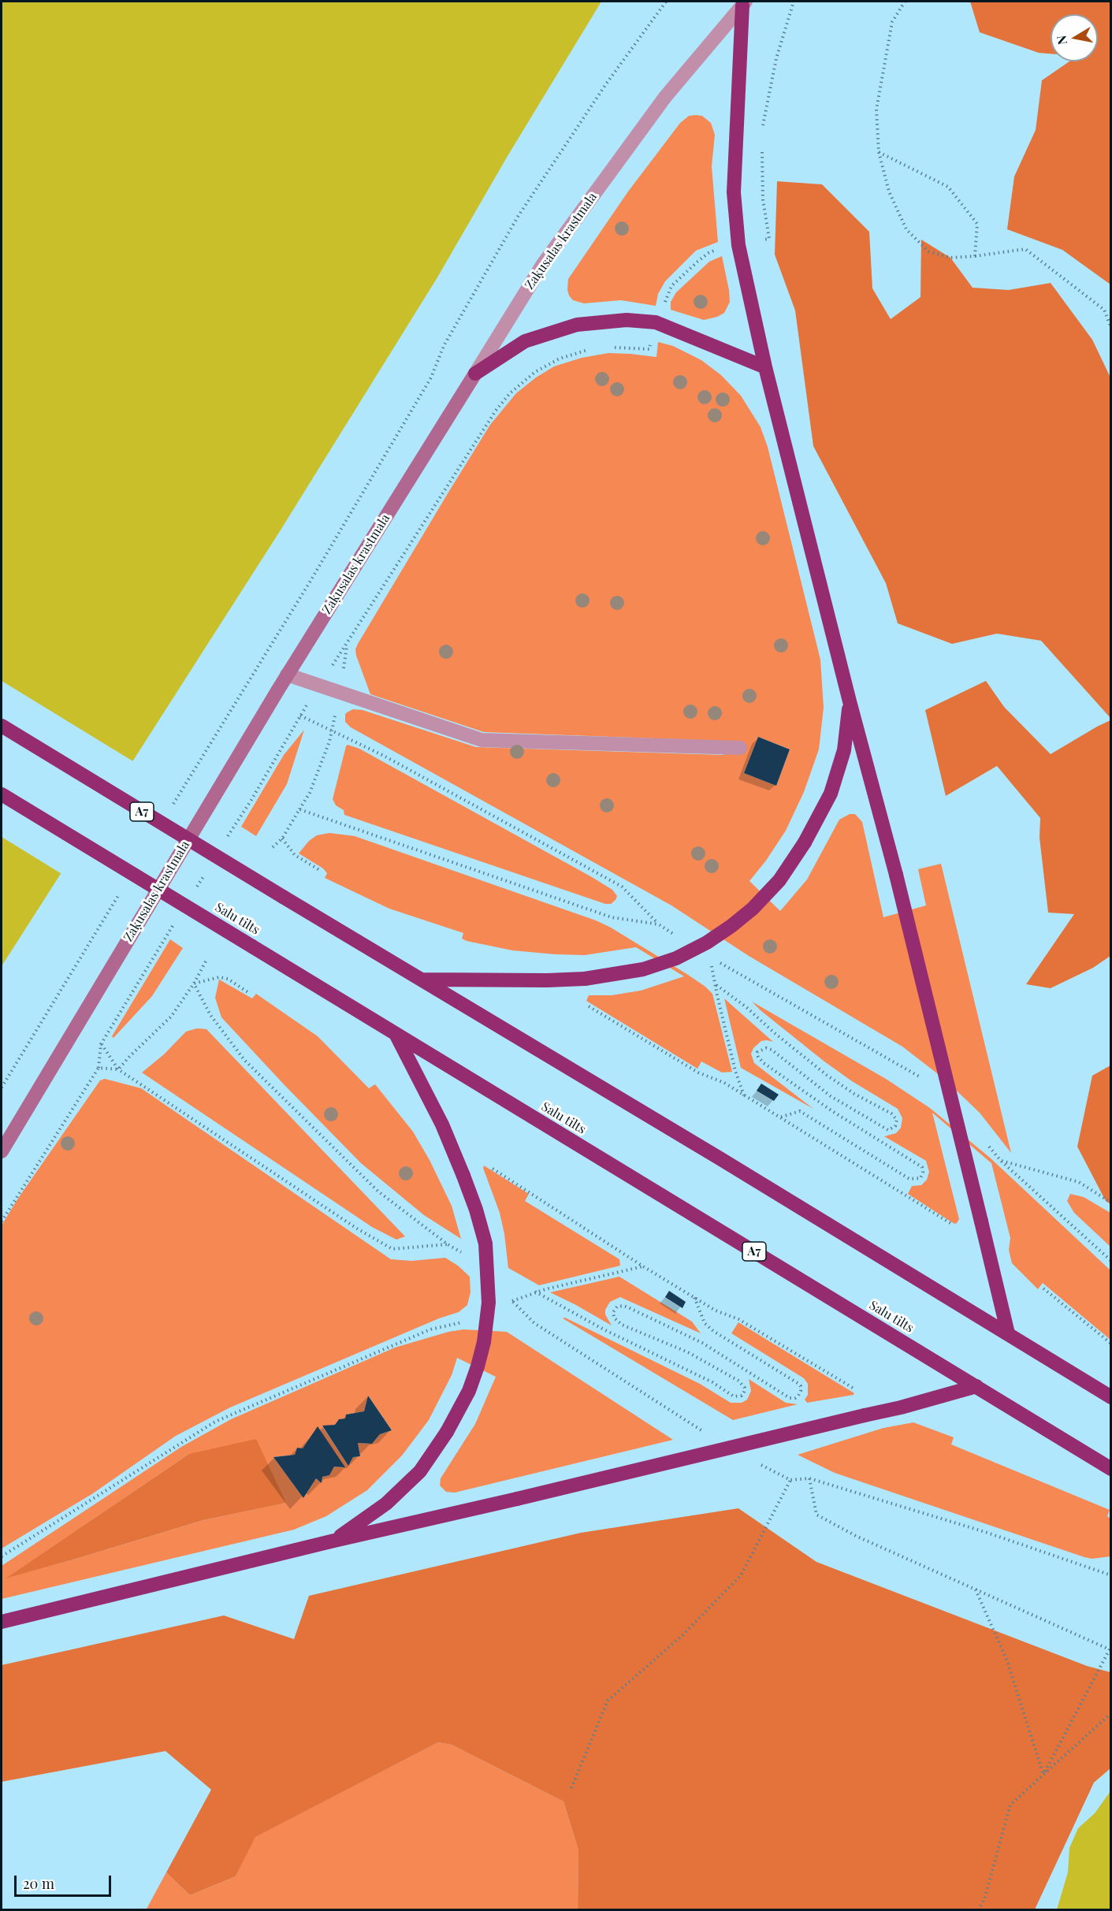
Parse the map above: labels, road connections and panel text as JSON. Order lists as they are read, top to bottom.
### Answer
{
  "streets": {
    "highway": ["A7", "Salu tilts"],
    "street": ["Zaķusalas krastmala"]
  },
  "scale_bar": "20 m",
  "north": "left"
}
